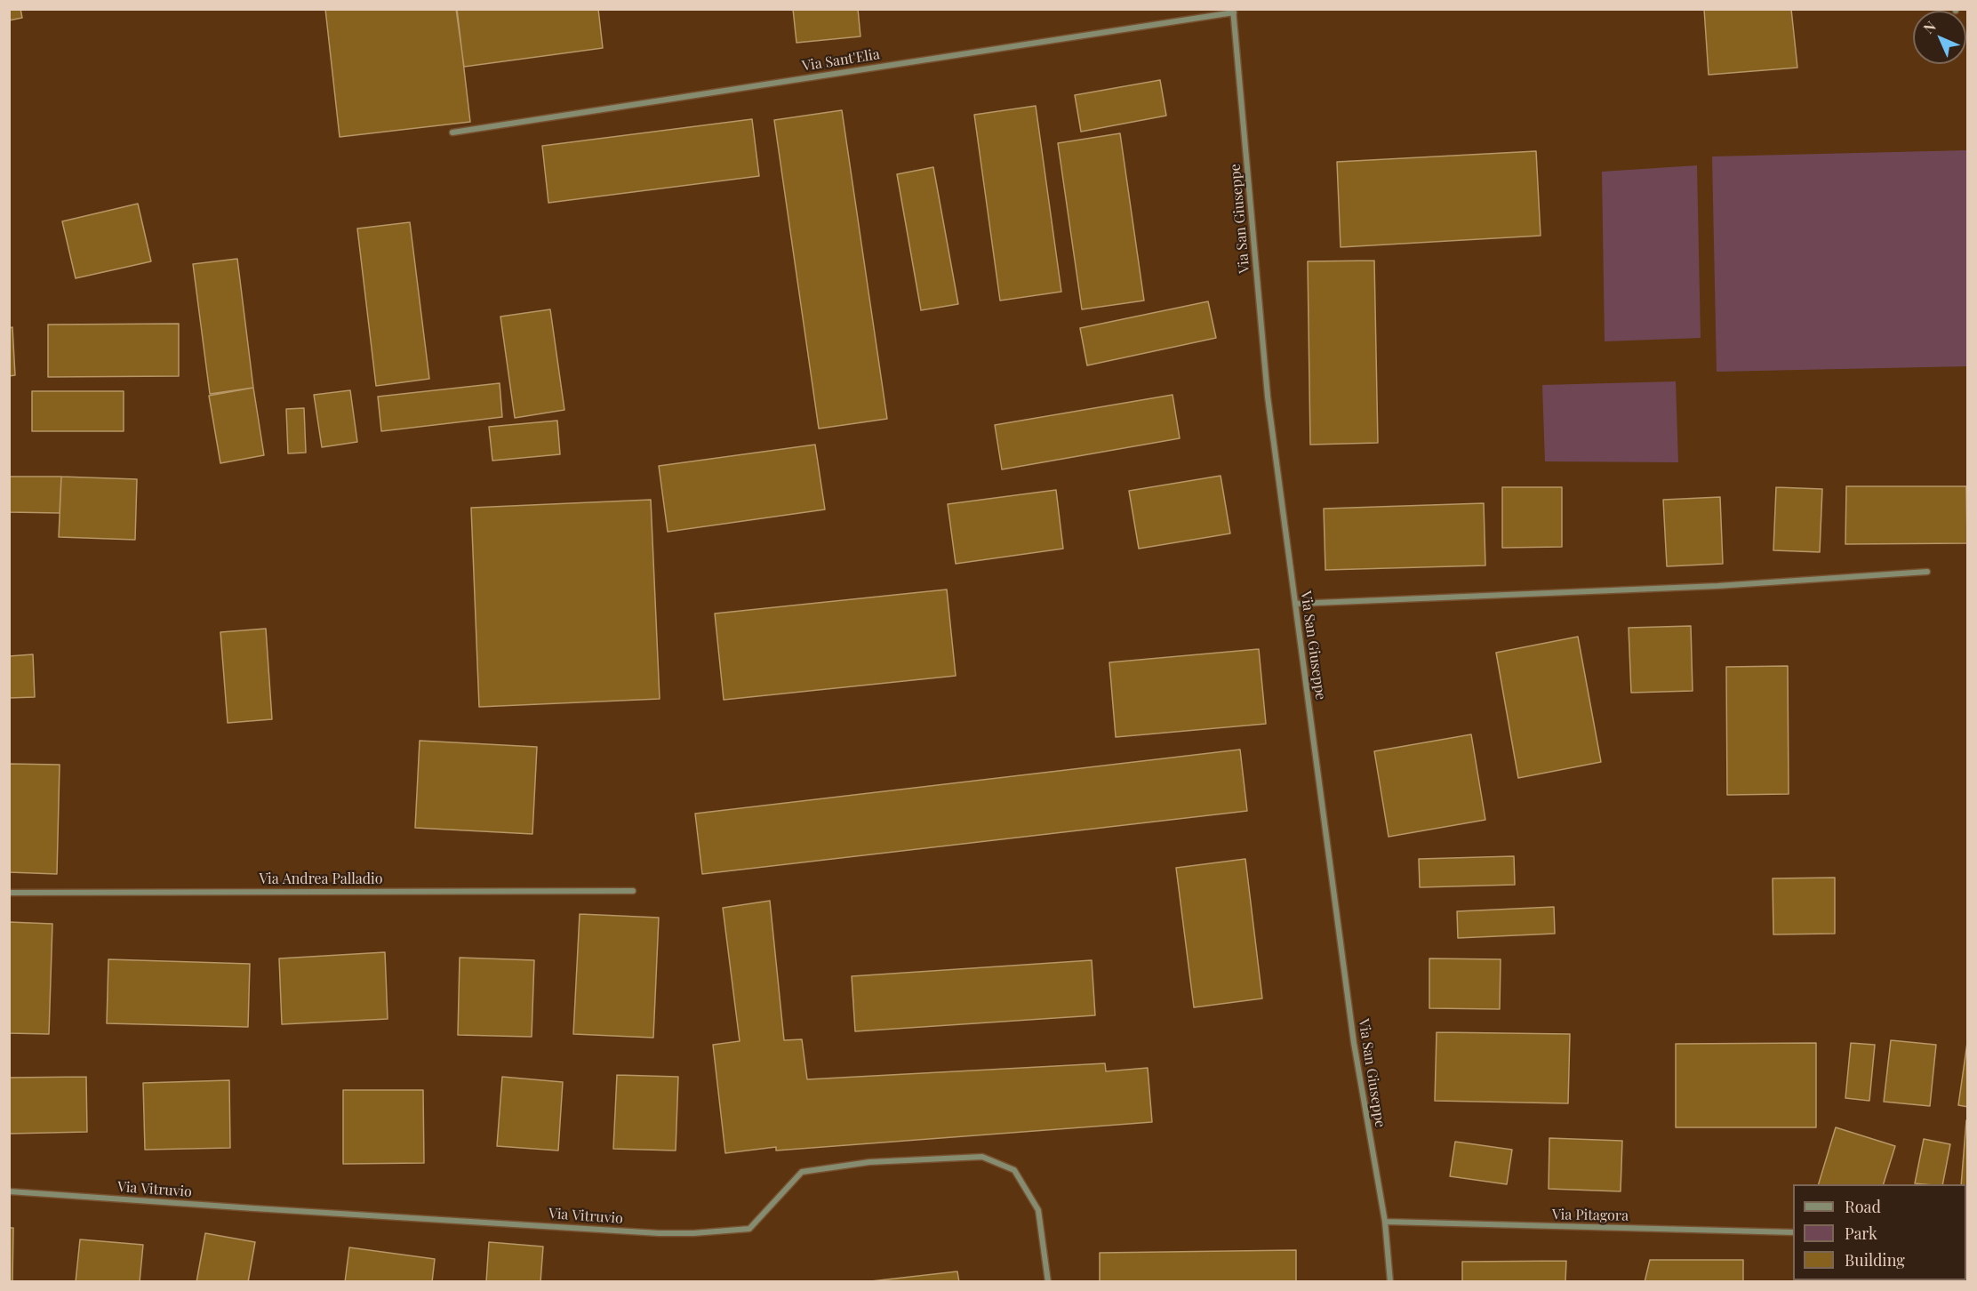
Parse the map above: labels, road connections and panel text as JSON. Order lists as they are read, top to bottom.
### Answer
{
  "streets": {
    "street": [
      "Via Sant'Elia",
      "Via San Giuseppe",
      "Via Andrea Palladio",
      "Via Vitruvio",
      "Via Pitagora"
    ]
  },
  "crossings": [
    ["Via Sant'Elia", "Via San Giuseppe"],
    ["Via San Giuseppe", "Via Pitagora"]
  ],
  "legend": ["Road", "Park", "Building"],
  "north": "top left"
}
